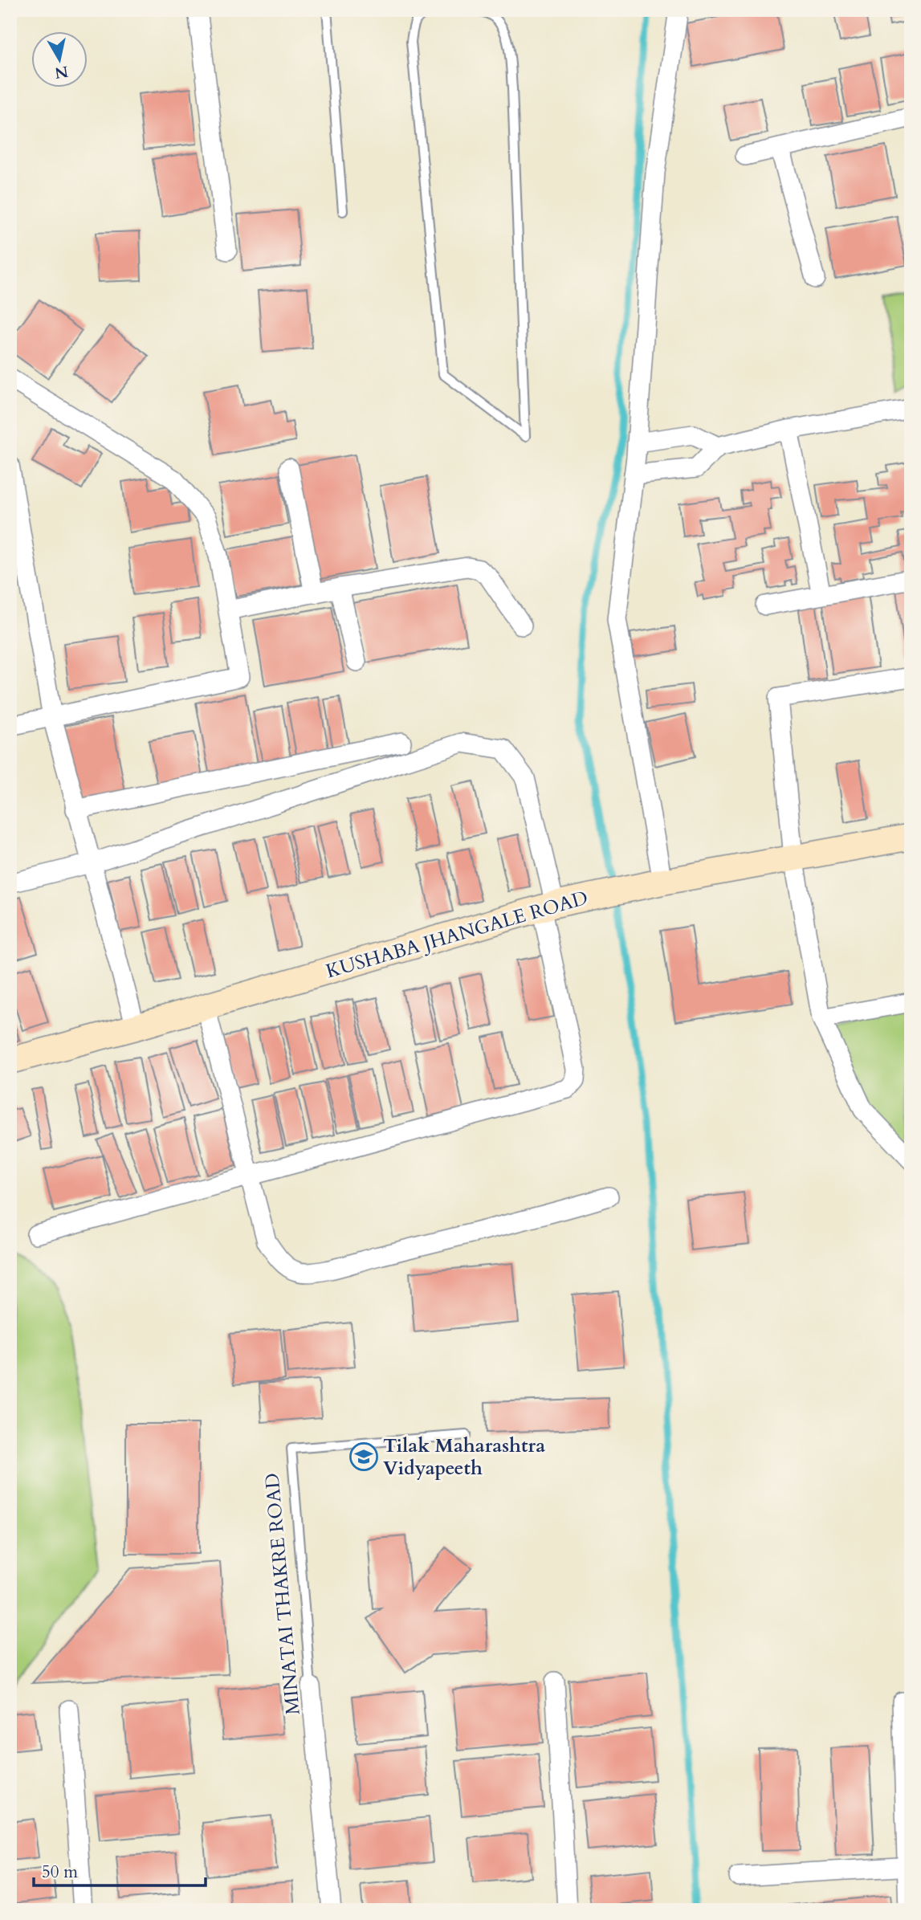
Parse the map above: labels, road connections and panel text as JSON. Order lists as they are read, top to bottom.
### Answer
{
  "streets": {
    "street": ["KUSHABA JHANGALE ROAD", "MINATAI THAKRE ROAD"]
  },
  "places": {
    "school or university": ["Tilak Maharashtra Vidyapeeth"]
  },
  "scale_bar": "50 m",
  "north": "bottom"
}
